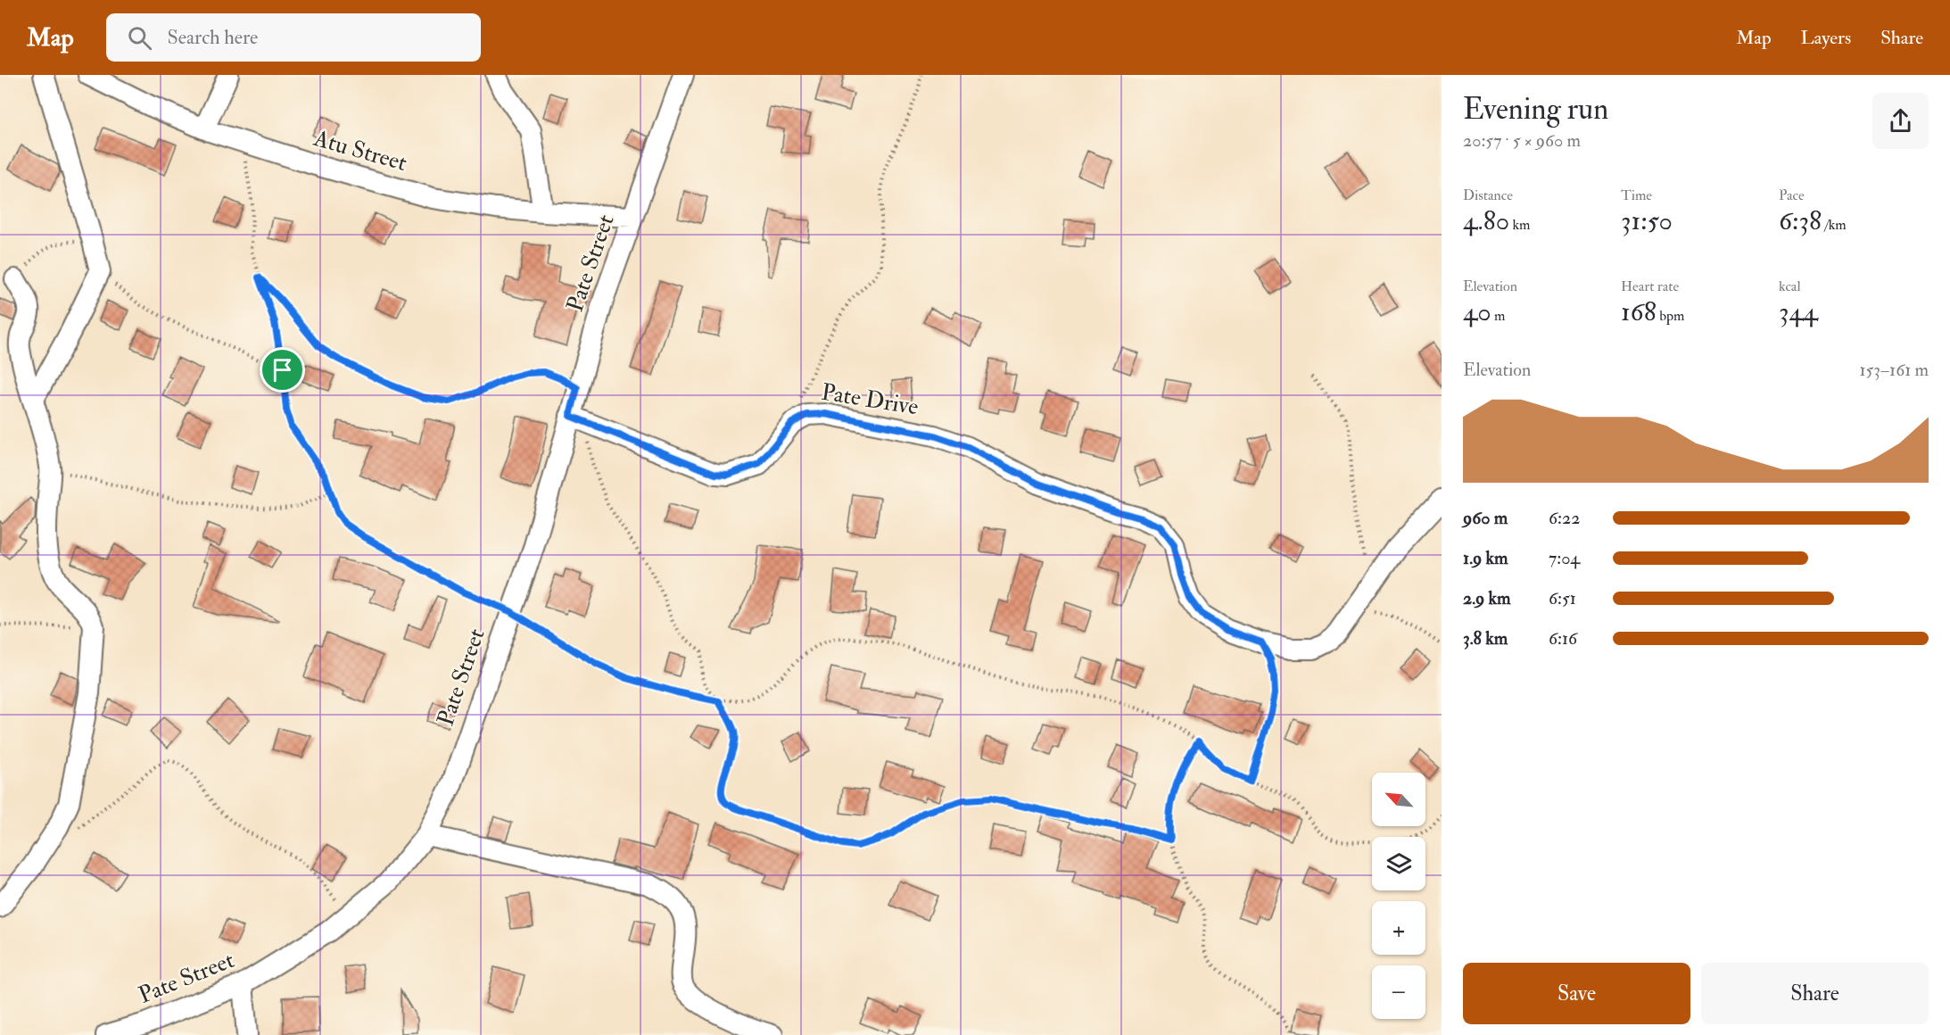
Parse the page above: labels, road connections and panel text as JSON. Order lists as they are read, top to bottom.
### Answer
{
  "streets": {
    "street": ["Atu Street", "Pate Street", "Pate Drive"]
  },
  "crossings": [
    ["Atu Street", "Pate Street"],
    ["Pate Street", "Pate Drive"]
  ],
  "north": "top left",
  "page": {
    "header": "Map",
    "search": "Search here",
    "nav": ["Map", "Layers", "Share"],
    "heading": ["Evening run", "20:57 · 5 × 960 m"],
    "stats": [
      ["Distance", "4.80 km"],
      ["Time", "31:50"],
      ["Pace", "6:38 /km"],
      ["Elevation", "40 m"],
      ["Heart rate", "168 bpm"],
      ["kcal", "344"]
    ],
    "chart": ["Elevation", "153–161 m"],
    "list": [
      {
        "name": "960 m",
        "note": "6:22"
      },
      {
        "name": "1.9 km",
        "note": "7:04"
      },
      {
        "name": "2.9 km",
        "note": "6:51"
      },
      {
        "name": "3.8 km",
        "note": "6:16"
      }
    ],
    "map_buttons": ["+", "−"],
    "buttons": ["Save", "Share"]
  }
}
